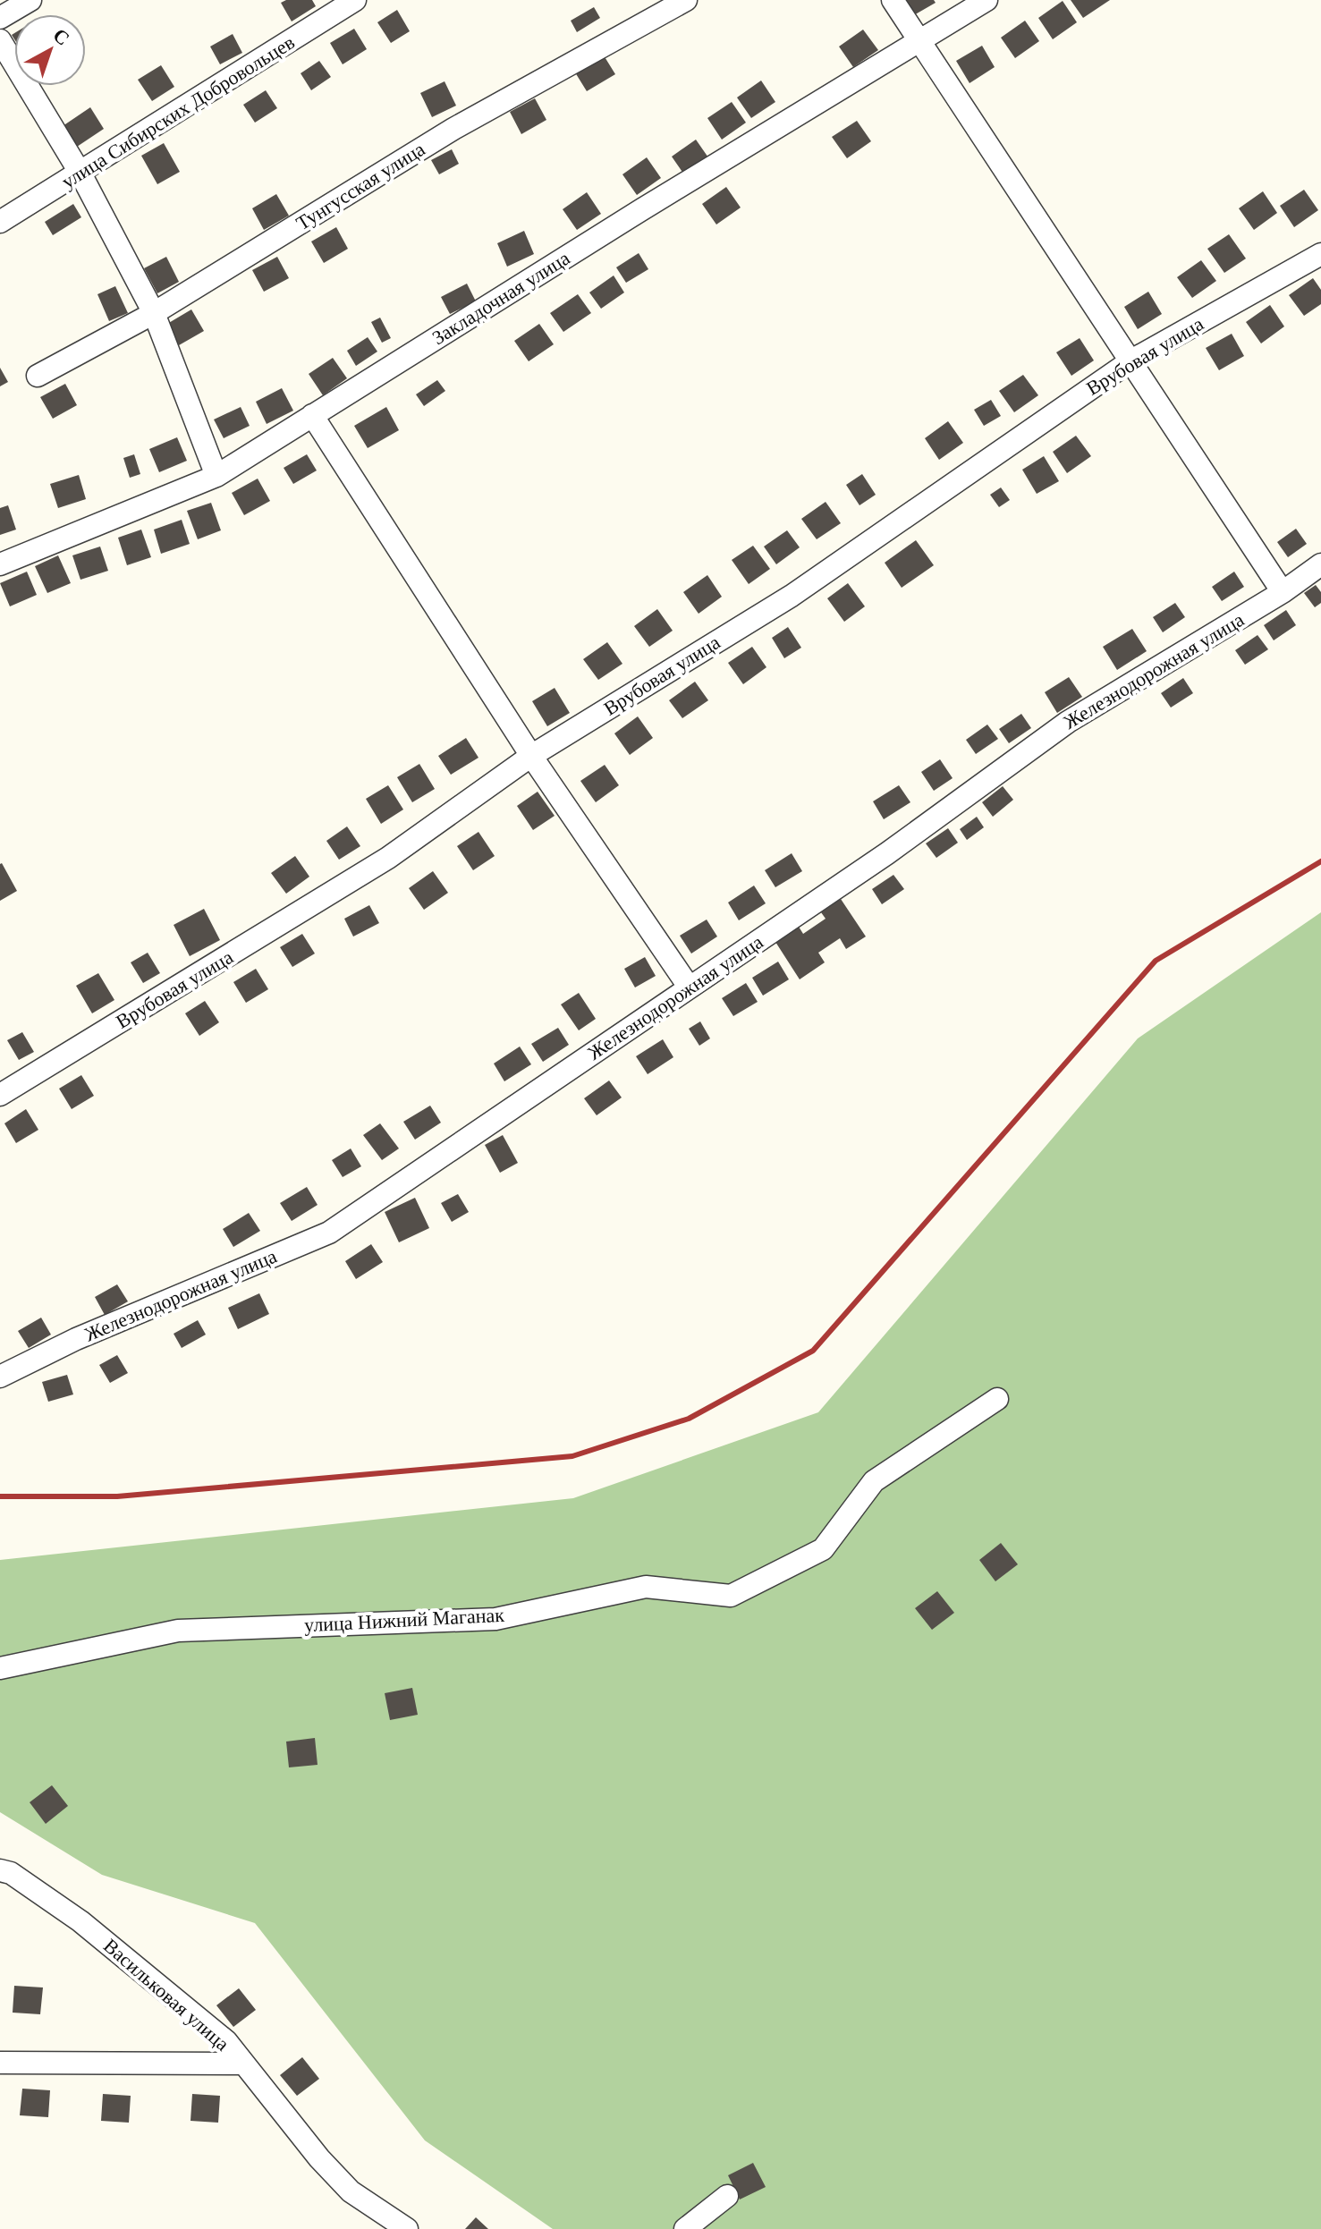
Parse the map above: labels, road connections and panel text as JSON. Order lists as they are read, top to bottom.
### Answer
{
  "streets": {
    "street": [
      "улица Сибирских Добровольцев",
      "Тунгусская улица",
      "Закладочная улица",
      "Врубовая улица",
      "Железнодорожная улица",
      "улица Нижний Маганак",
      "Васильковая улица"
    ]
  },
  "north": "top right"
}
